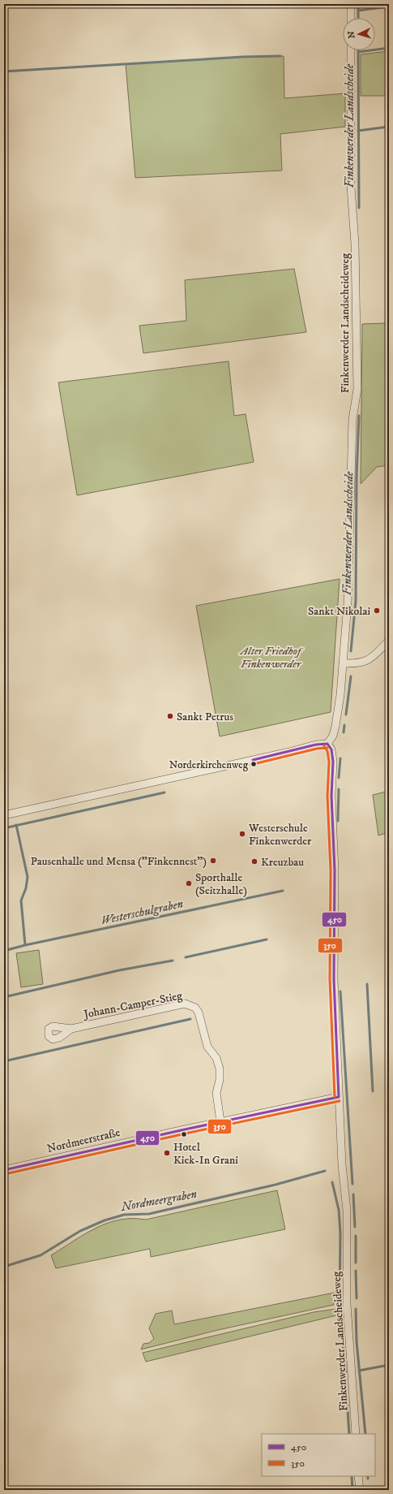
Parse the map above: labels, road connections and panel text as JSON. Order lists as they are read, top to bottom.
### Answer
{
  "streets": {
    "street": ["Finkenwerder Landscheideweg", "Johann-Camper-Stieg", "Nordmeerstraße"]
  },
  "crossings": [
    ["Finkenwerder Landscheideweg", "Nordmeerstraße"],
    ["Johann-Camper-Stieg", "Nordmeerstraße"]
  ],
  "water": ["Finkenwerder Landscheide", "Westerschulgraben", "Nordmeergraben"],
  "parks": ["Alter Friedhof Finkenwerder"],
  "places": [
    "Sankt Nikolai",
    "Sankt Petrus",
    "Norderkirchenweg",
    "Westerschule Finkenwerder",
    "Pausenhalle und Mensa (\"Finkennest\")",
    "Kreuzbau",
    "Sporthalle (Seitzhalle)",
    "Hotel Kiek-In Grani"
  ],
  "lines": ["transit line 450", "transit line 350"],
  "legend": ["450", "350"],
  "north": "left"
}
